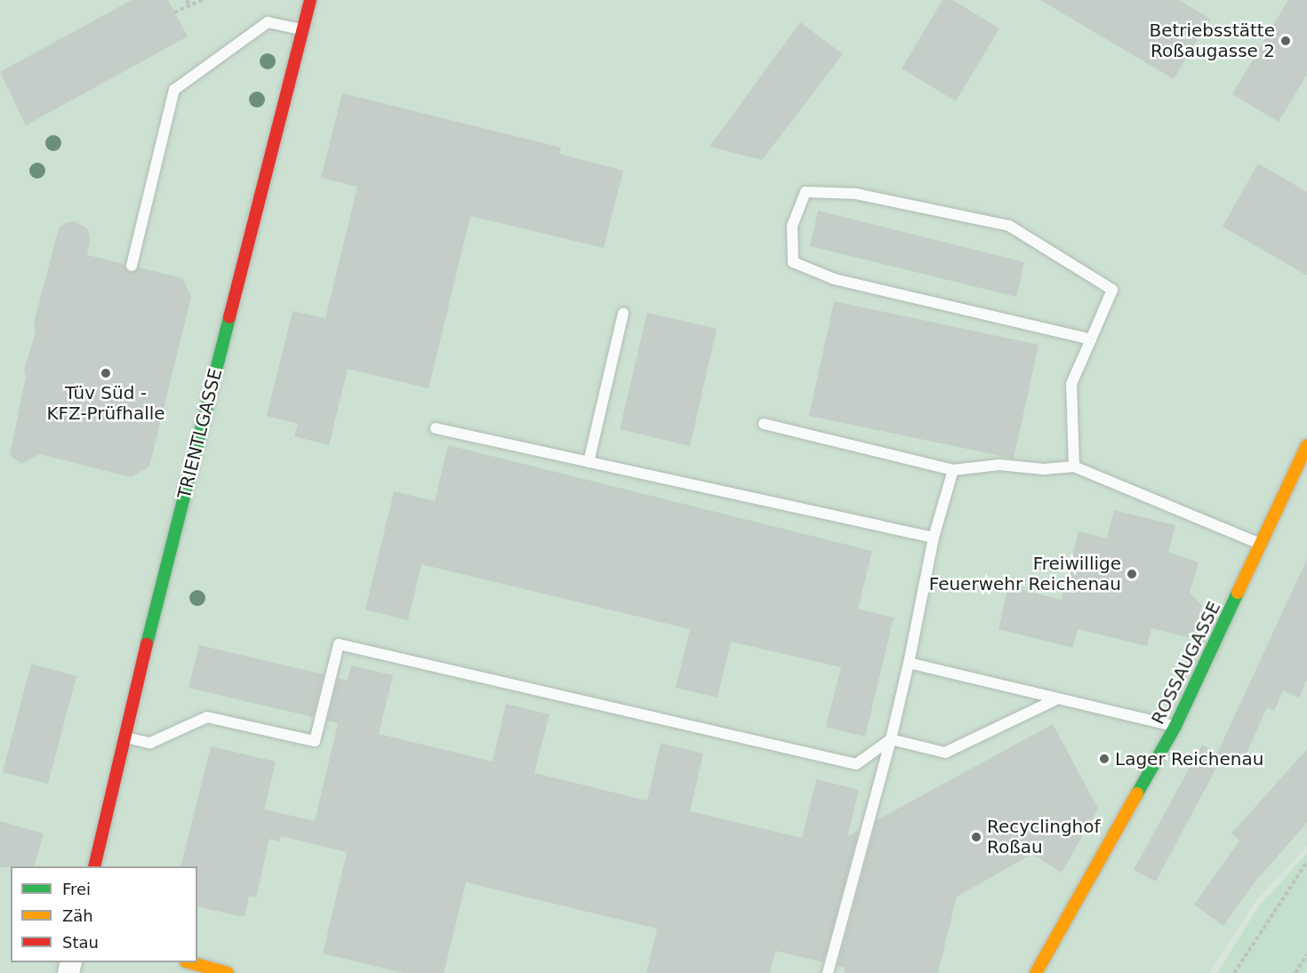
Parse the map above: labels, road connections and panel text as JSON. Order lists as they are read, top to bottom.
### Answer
{
  "streets": {
    "street": ["TRIENTLGASSE", "ROSSAUGASSE"]
  },
  "places": [
    "Betriebsstätte Roßaugasse 2",
    "Tüv Süd - KFZ-Prüfhalle",
    "Freiwillige Feuerwehr Reichenau",
    "Lager Reichenau",
    "Recyclinghof Roßau"
  ],
  "legend": ["Frei", "Zäh", "Stau"]
}
